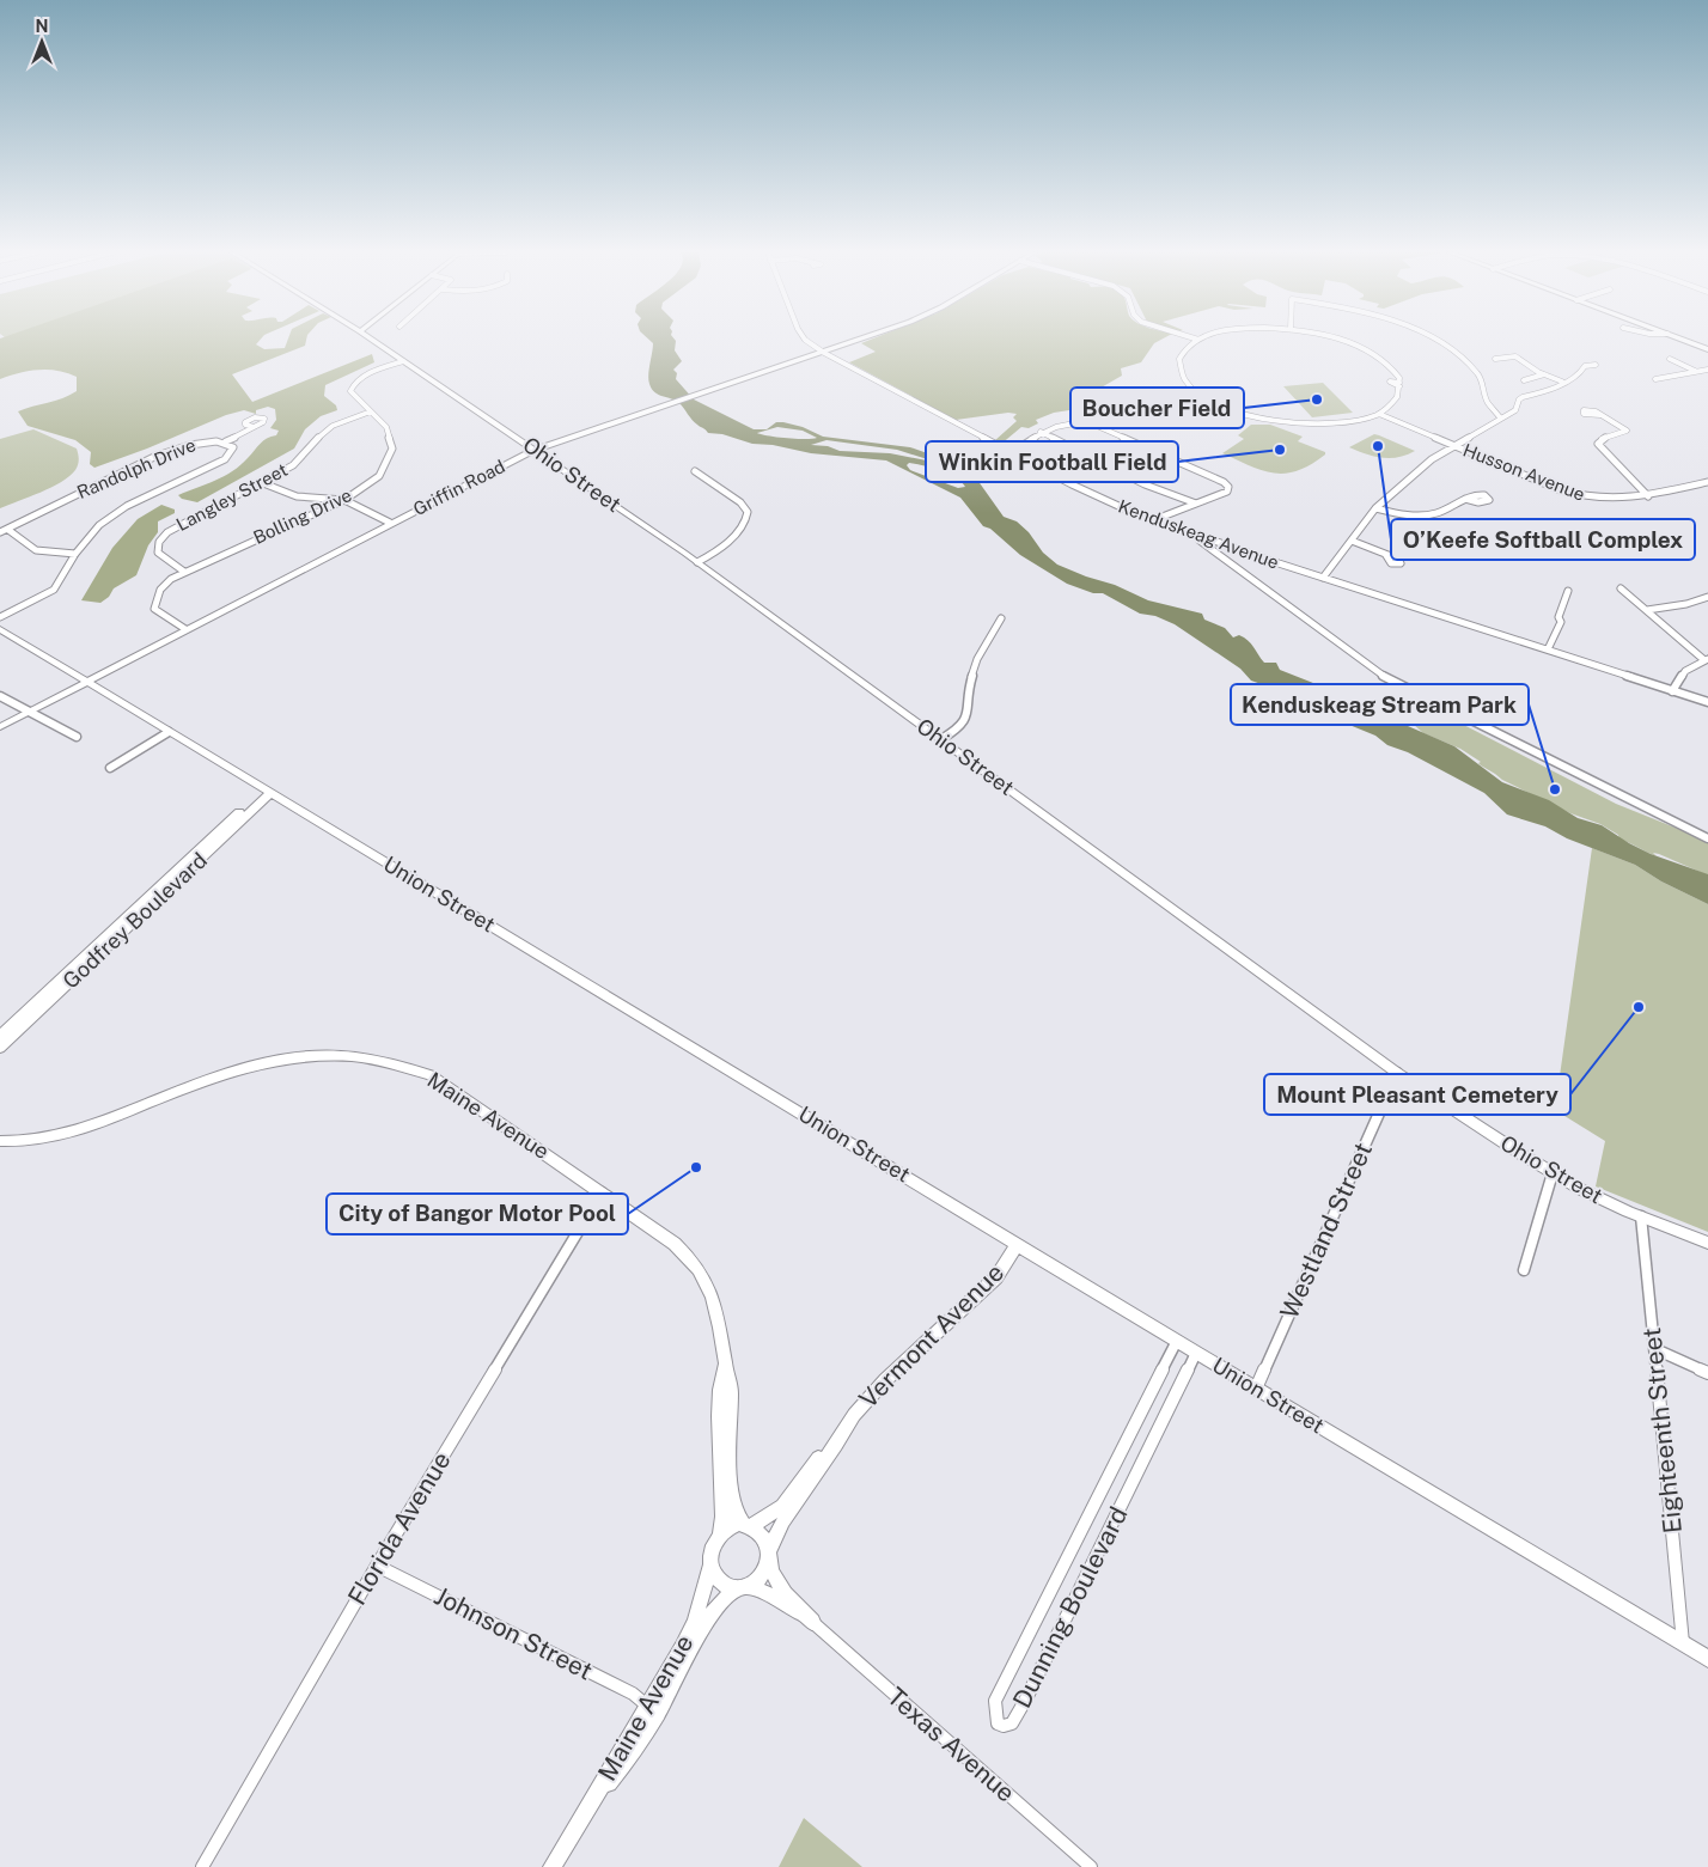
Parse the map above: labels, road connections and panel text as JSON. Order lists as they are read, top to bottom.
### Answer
{
  "streets": {
    "main road": [
      "Ohio Street",
      "Griffin Road",
      "Union Street",
      "Godfrey Boulevard",
      "Maine Avenue",
      "Vermont Avenue",
      "Texas Avenue"
    ],
    "street": [
      "Randolph Drive",
      "Husson Avenue",
      "Langley Street",
      "Bolling Drive",
      "Kenduskeag Avenue",
      "Westland Street",
      "Eighteenth Street",
      "Florida Avenue",
      "Dunning Boulevard",
      "Johnson Street"
    ]
  },
  "crossings": [
    ["Husson Avenue", "Kenduskeag Avenue"],
    ["Ohio Street", "Griffin Road"],
    ["Ohio Street", "Bolling Drive"],
    ["Ohio Street", "Westland Street"],
    ["Ohio Street", "Eighteenth Street"],
    ["Griffin Road", "Bolling Drive"],
    ["Griffin Road", "Kenduskeag Avenue"],
    ["Griffin Road", "Union Street"],
    ["Langley Street", "Bolling Drive"],
    ["Union Street", "Godfrey Boulevard"],
    ["Union Street", "Westland Street"],
    ["Union Street", "Vermont Avenue"],
    ["Union Street", "Eighteenth Street"],
    ["Union Street", "Dunning Boulevard"],
    ["Maine Avenue", "Vermont Avenue"],
    ["Maine Avenue", "Florida Avenue"],
    ["Maine Avenue", "Johnson Street"],
    ["Maine Avenue", "Texas Avenue"],
    ["Vermont Avenue", "Texas Avenue"],
    ["Florida Avenue", "Johnson Street"]
  ],
  "places": [
    "Boucher Field",
    "O’Keefe Softball Complex",
    "Winkin Football Field",
    "Kenduskeag Stream Park",
    "Mount Pleasant Cemetery",
    "City of Bangor Motor Pool"
  ],
  "north": "top"
}
